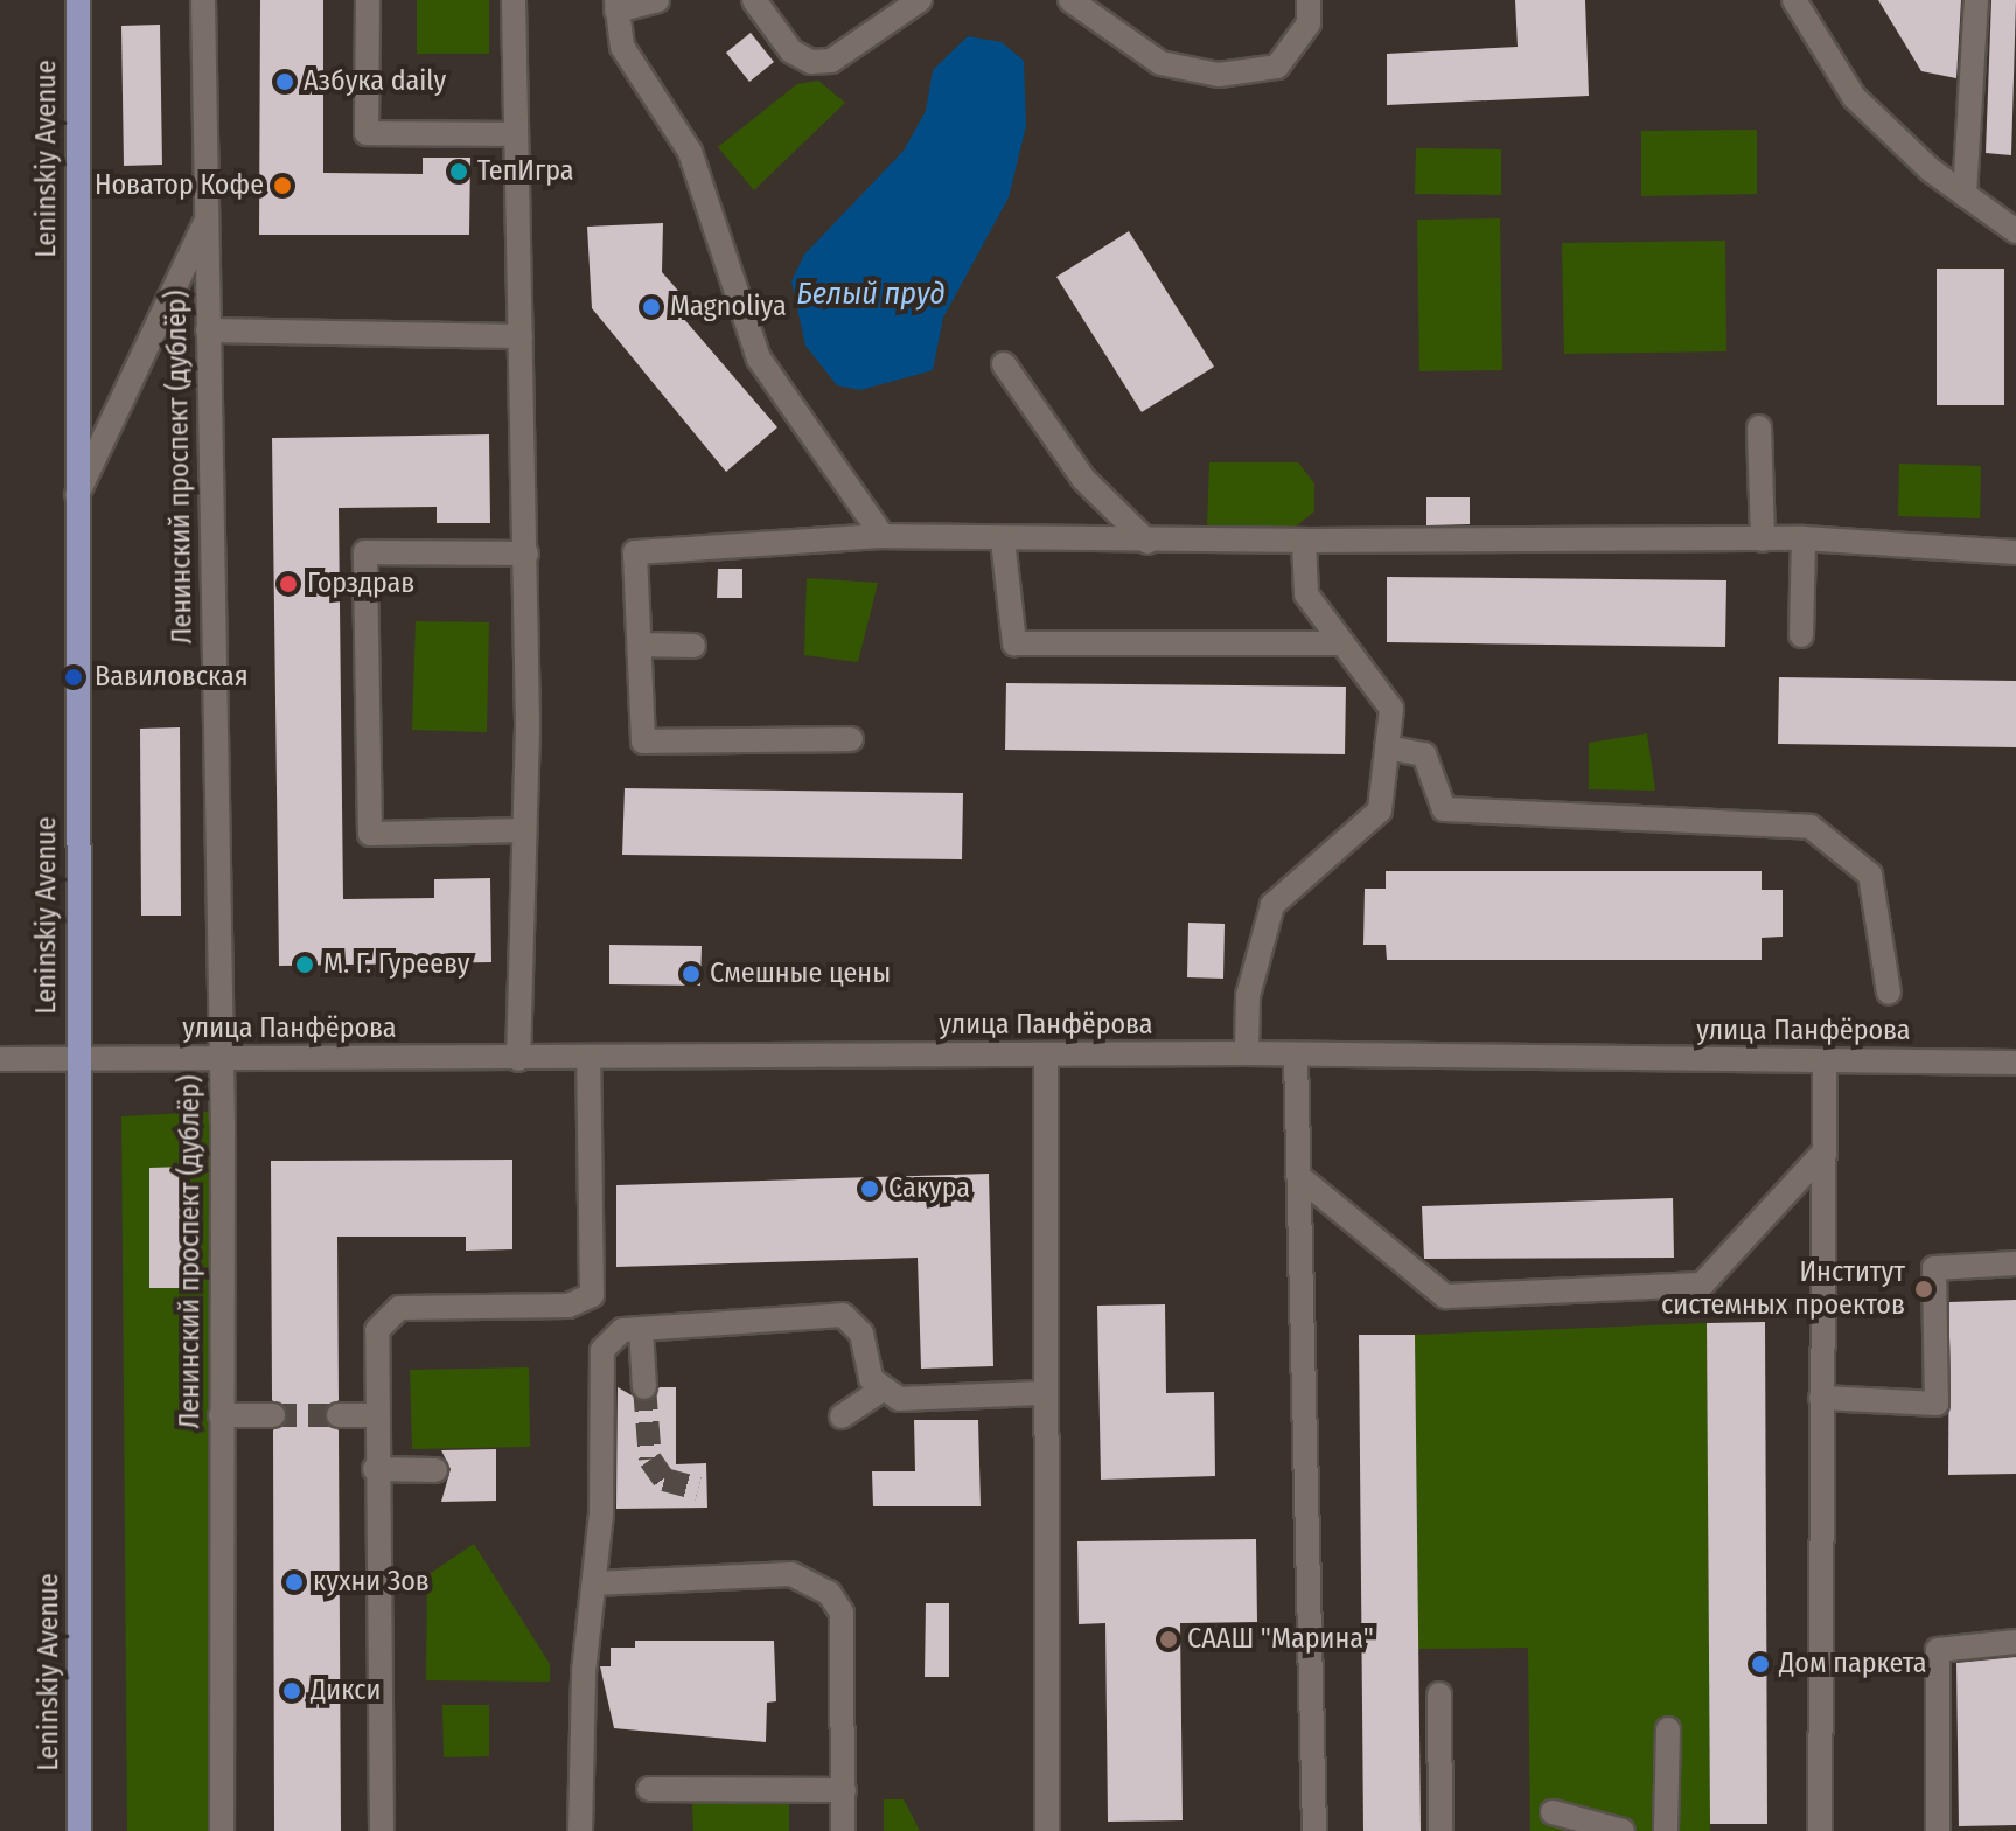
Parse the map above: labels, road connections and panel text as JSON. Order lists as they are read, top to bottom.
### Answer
{
  "streets": {
    "main road": ["Leninskiy Avenue"],
    "street": ["Ленинский проспект (дублёр)", "улица Панфёрова"]
  },
  "crossings": [
    ["Leninskiy Avenue", "улица Панфёрова"],
    ["Ленинский проспект (дублёр)", "улица Панфёрова"]
  ],
  "water": ["Белый пруд"],
  "places": [
    "Азбука daily",
    "ТепИгра",
    "Новатор Кофе",
    "Magnoliya",
    "Горздрав",
    "Вавиловская",
    "М. Г. Гурееву",
    "Смешные цены",
    "Сакура",
    "Институт системных проектов",
    "кухни Зов",
    "СААШ \"Марина\"",
    "Дом паркета",
    "Дикси"
  ]
}
